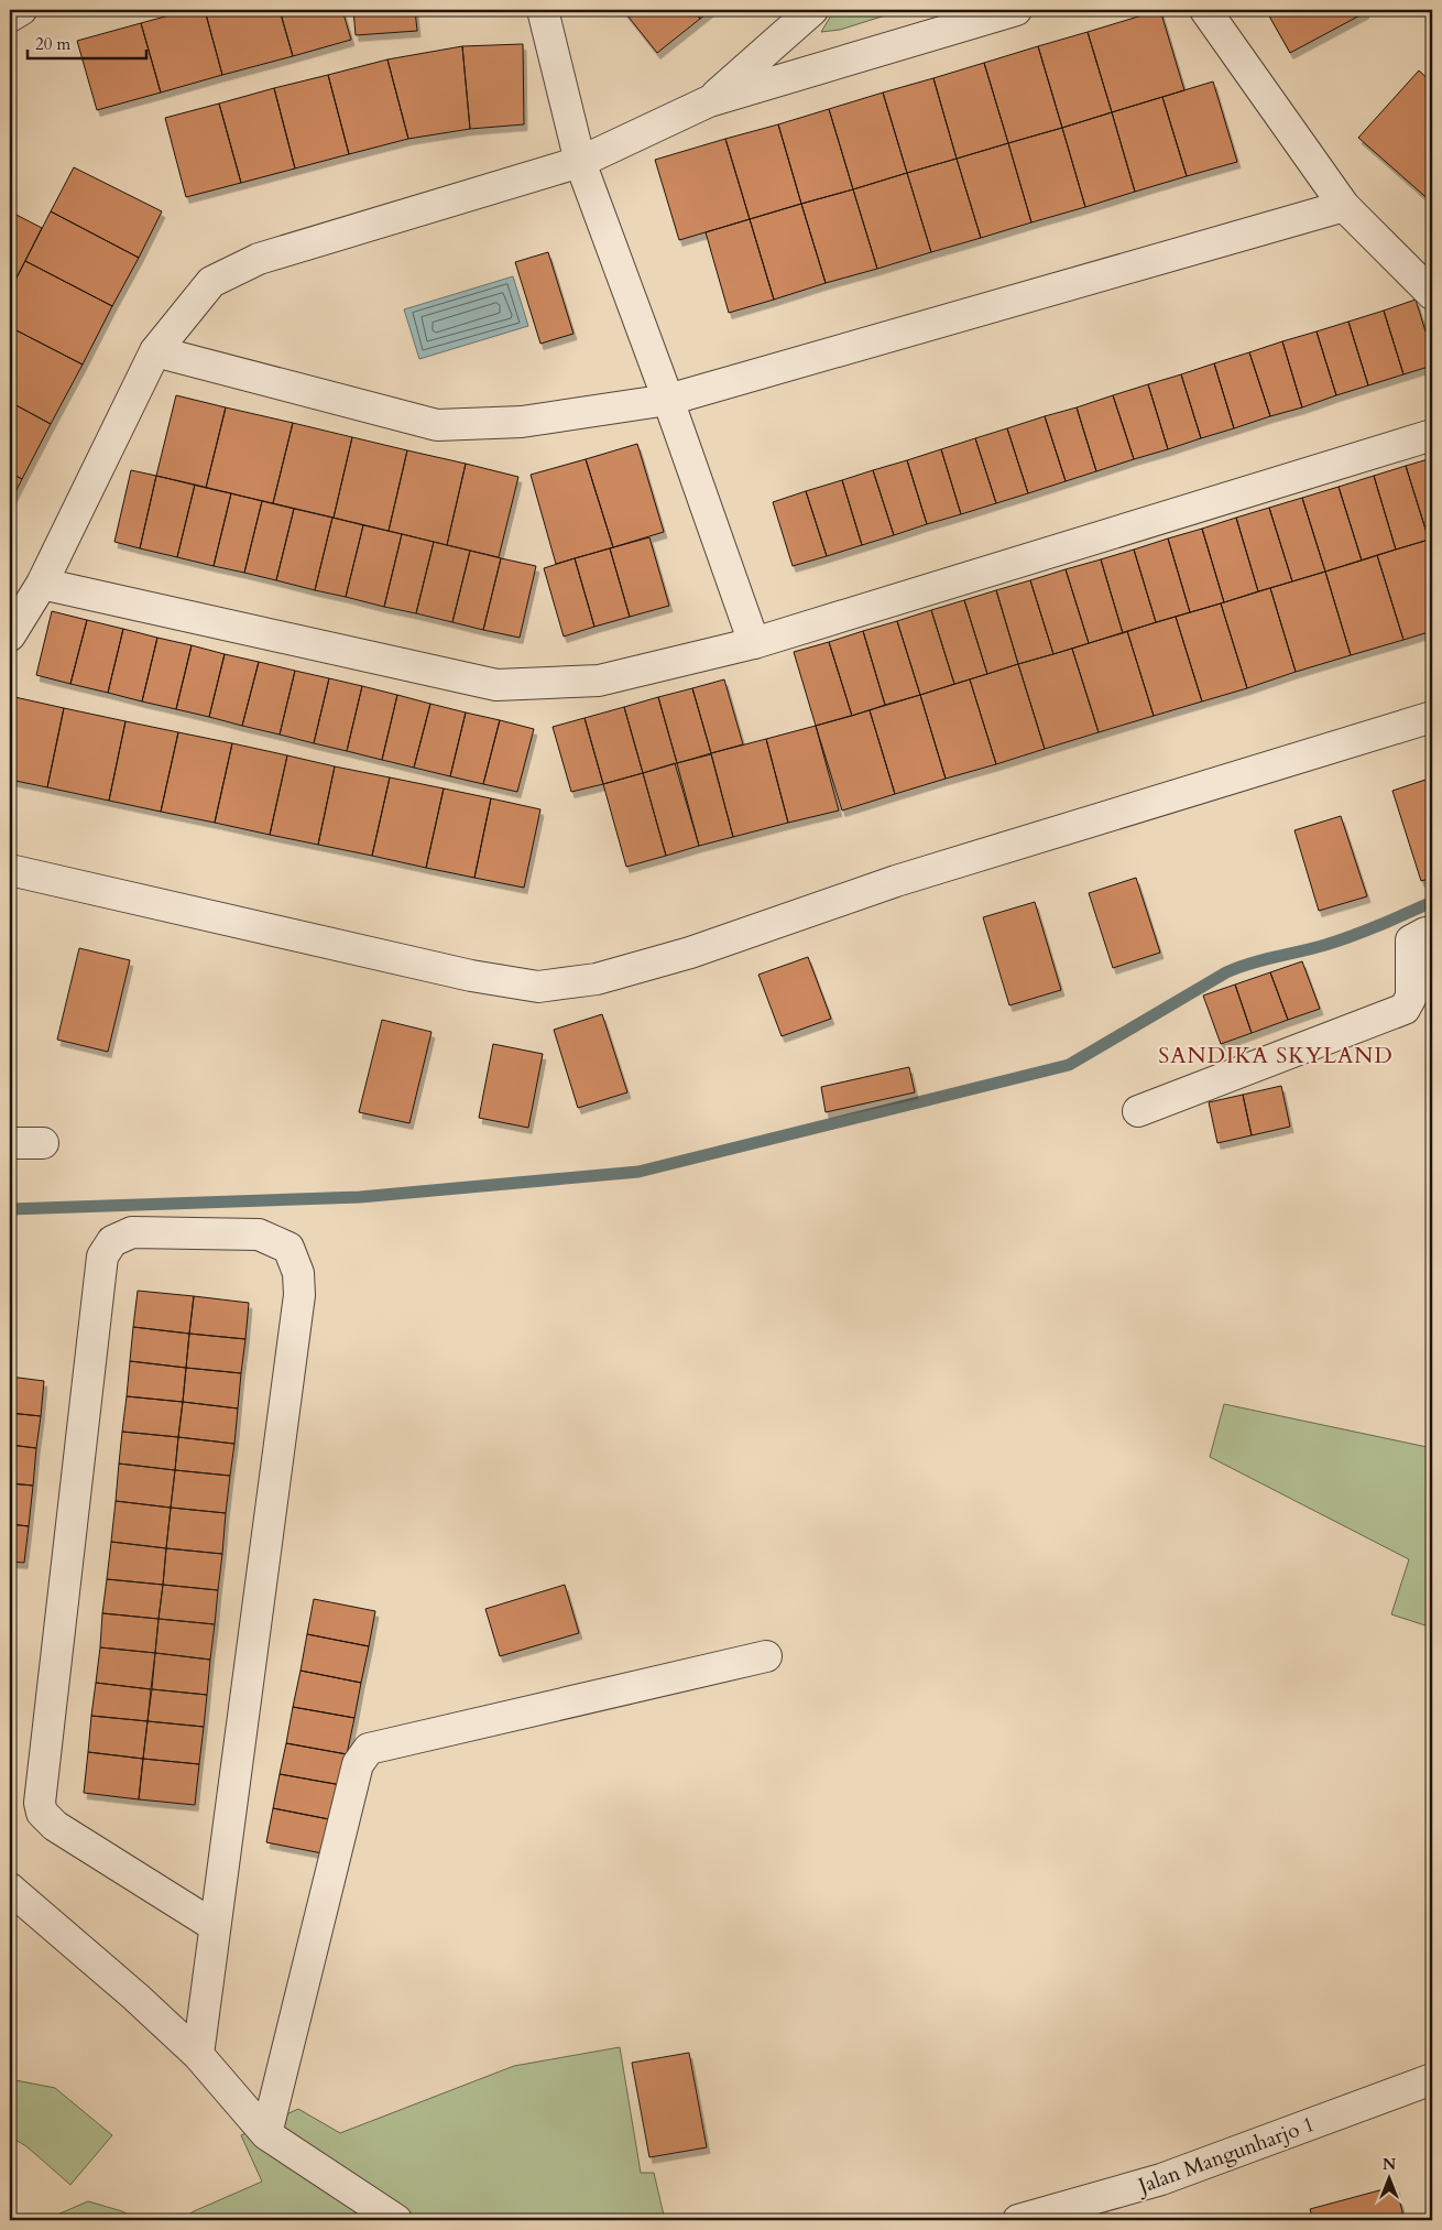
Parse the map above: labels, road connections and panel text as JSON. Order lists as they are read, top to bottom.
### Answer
{
  "streets": {
    "street": ["Jalan Mangunharjo 1"]
  },
  "districts": ["SANDIKA SKYLAND"],
  "scale_bar": "20 m",
  "north": "top"
}
